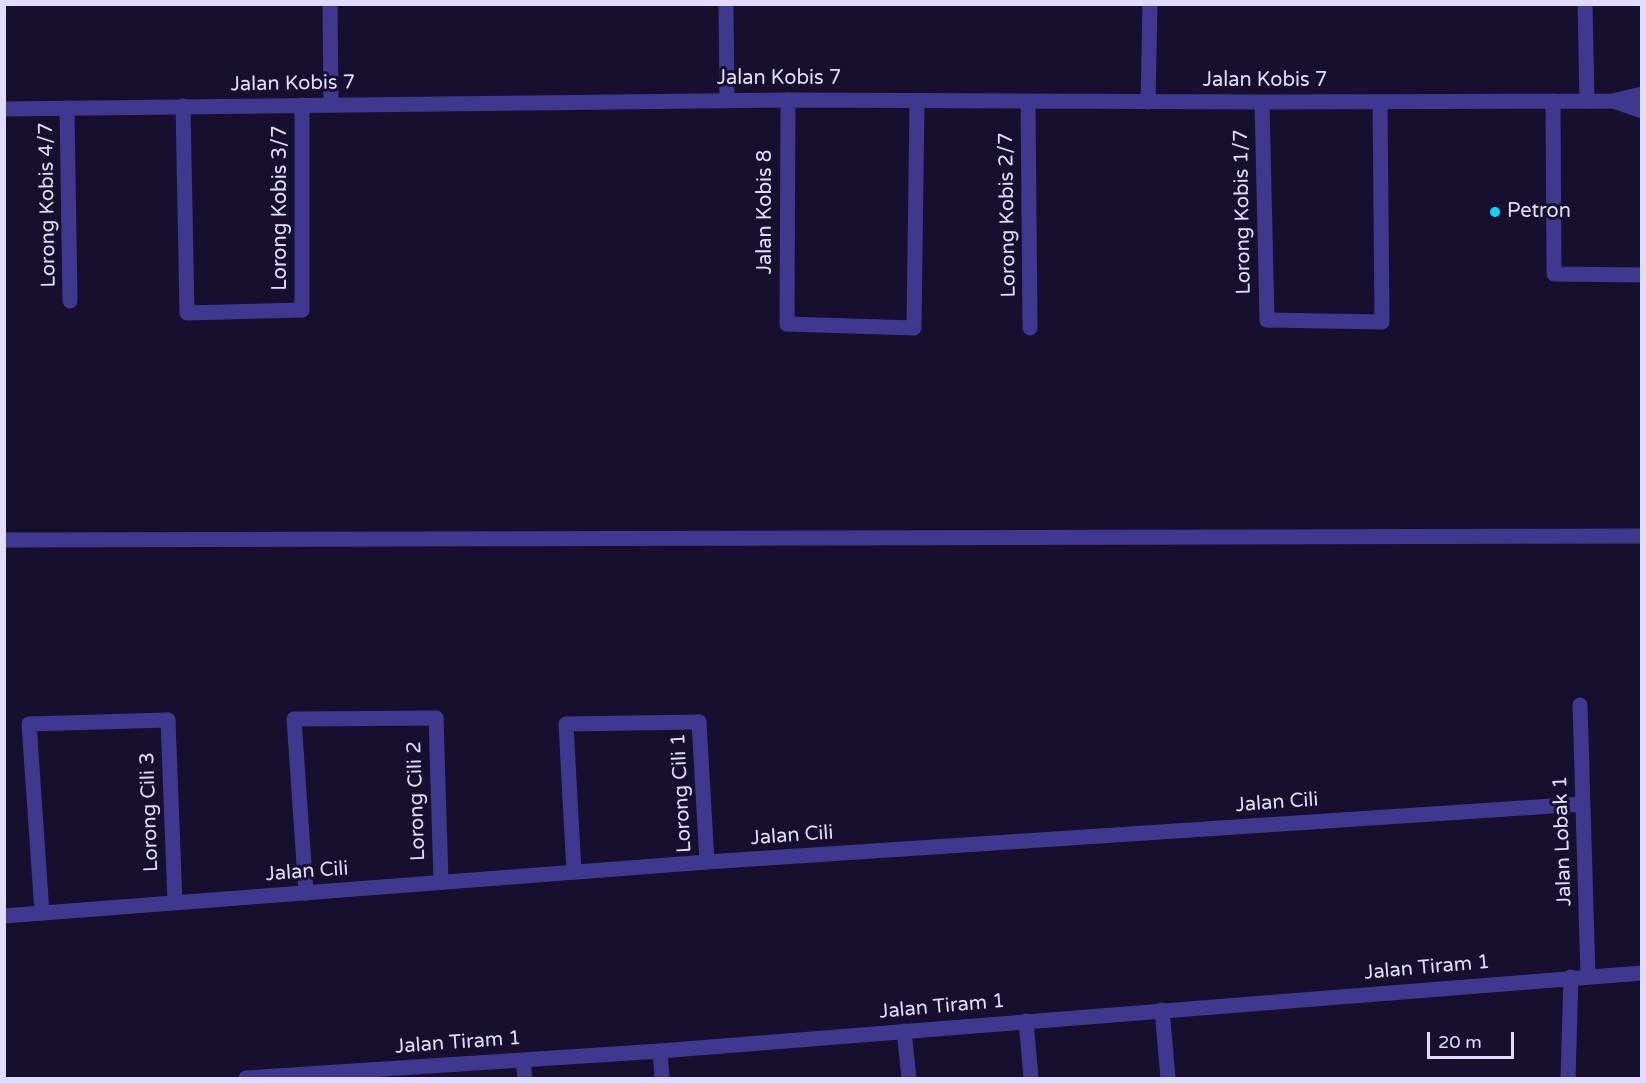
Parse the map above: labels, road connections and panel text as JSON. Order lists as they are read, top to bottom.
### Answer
{
  "streets": {
    "street": [
      "Jalan Kobis 7",
      "Lorong Kobis 4/7",
      "Lorong Kobis 3/7",
      "Jalan Kobis 8",
      "Lorong Kobis 1/7",
      "Lorong Kobis 2/7",
      "Lorong Cili 1",
      "Lorong Cili 2",
      "Jalan Cili",
      "Lorong Cili 3",
      "Jalan Lobak 1",
      "Jalan Tiram 1"
    ]
  },
  "crossings": [
    ["Jalan Kobis 7", "Lorong Kobis 4/7"],
    ["Jalan Kobis 7", "Lorong Kobis 3/7"],
    ["Jalan Kobis 7", "Jalan Kobis 8"],
    ["Jalan Kobis 7", "Lorong Kobis 1/7"],
    ["Jalan Kobis 7", "Lorong Kobis 2/7"],
    ["Lorong Cili 1", "Jalan Cili"],
    ["Lorong Cili 2", "Jalan Cili"],
    ["Jalan Cili", "Lorong Cili 3"],
    ["Jalan Cili", "Jalan Lobak 1"],
    ["Jalan Lobak 1", "Jalan Tiram 1"]
  ],
  "places": ["Petron"],
  "scale_bar": "20 m"
}
